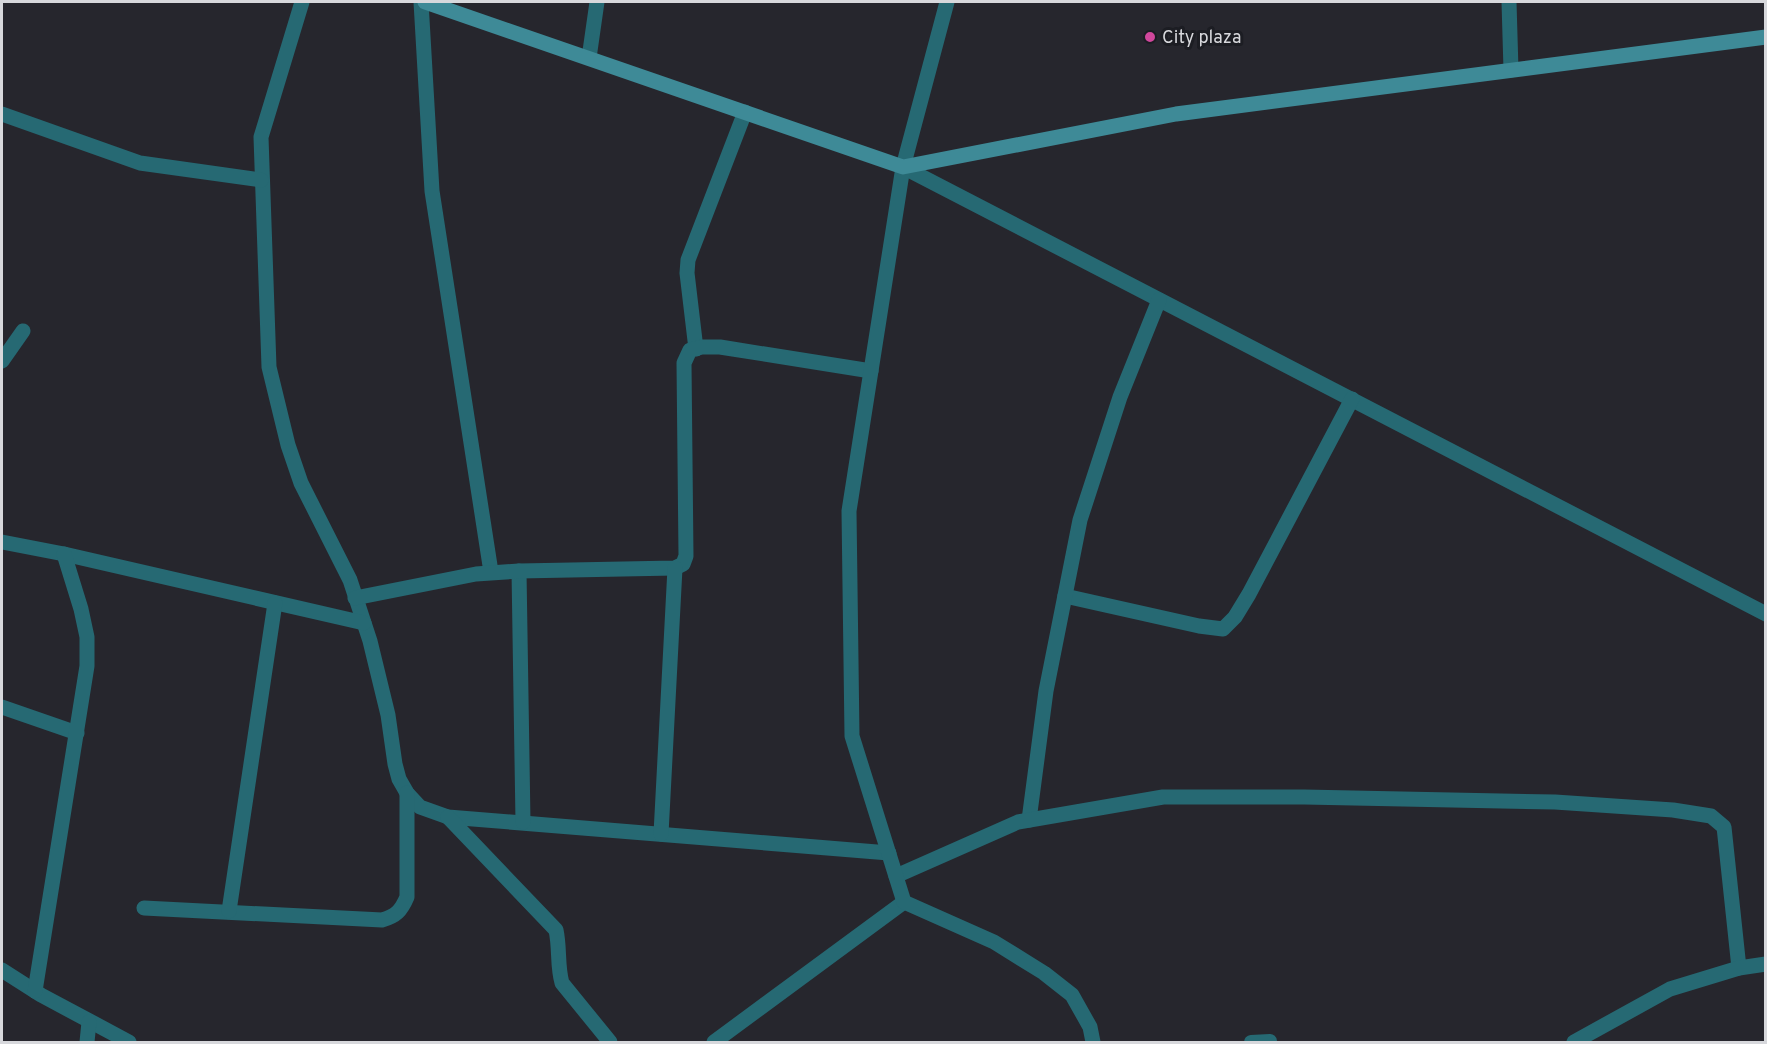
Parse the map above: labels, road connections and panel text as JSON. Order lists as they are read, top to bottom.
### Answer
{
  "places": ["City plaza"]
}
